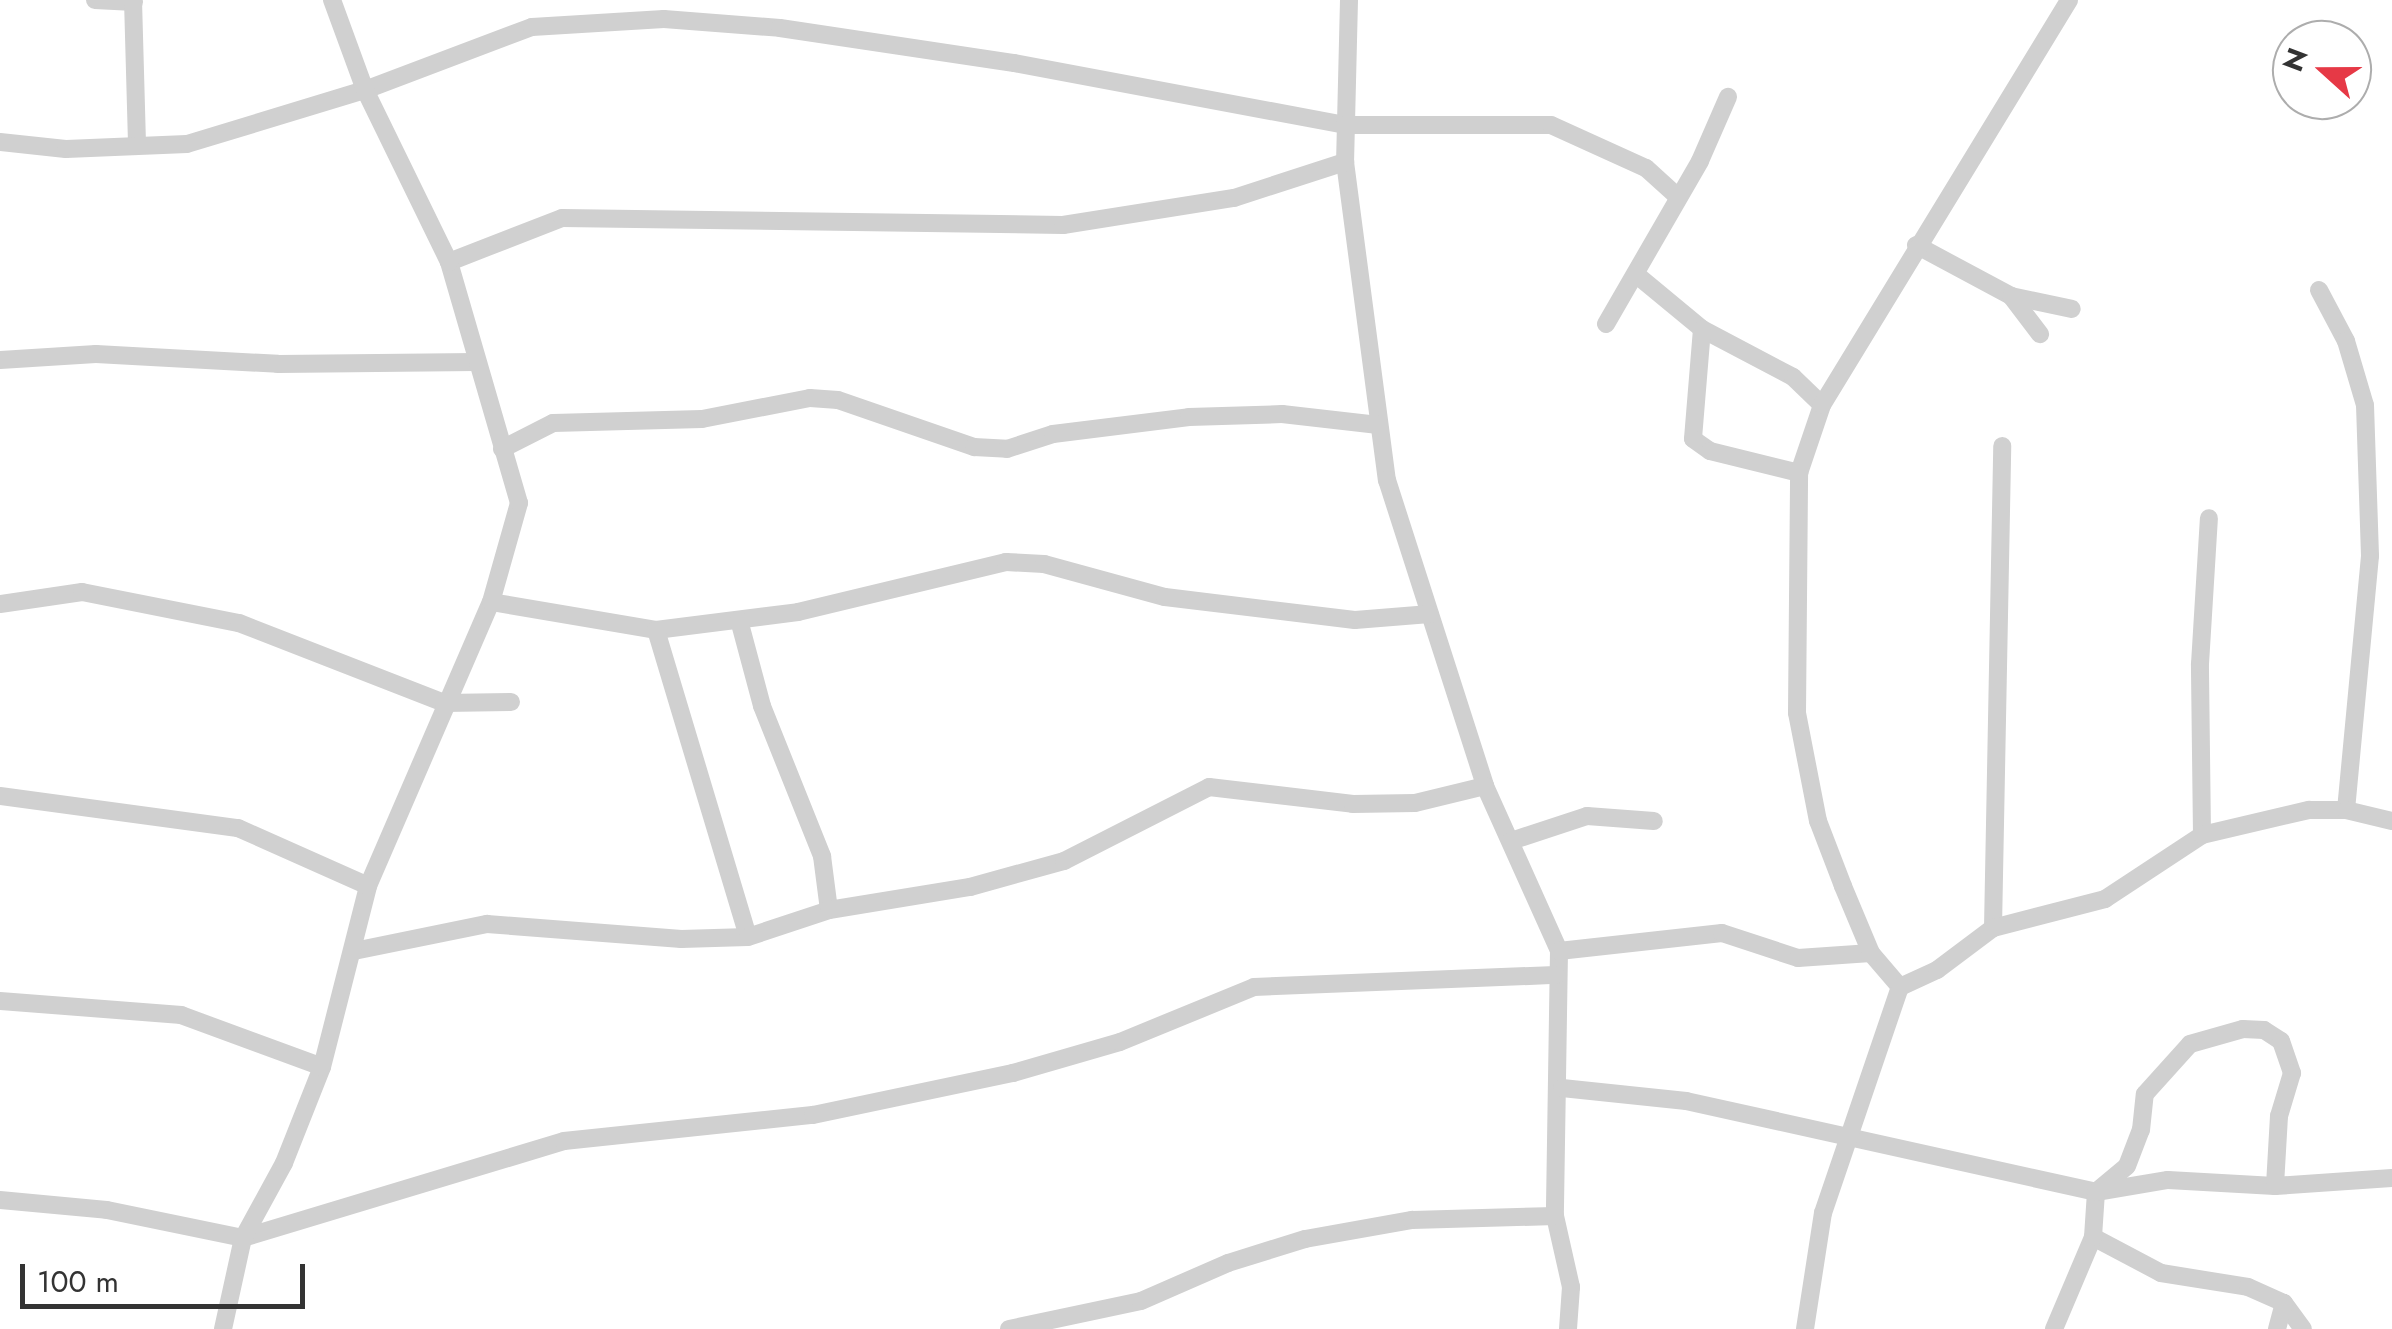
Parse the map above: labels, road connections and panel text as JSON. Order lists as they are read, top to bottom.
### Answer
{
  "scale_bar": "100 m",
  "north": "left"
}
